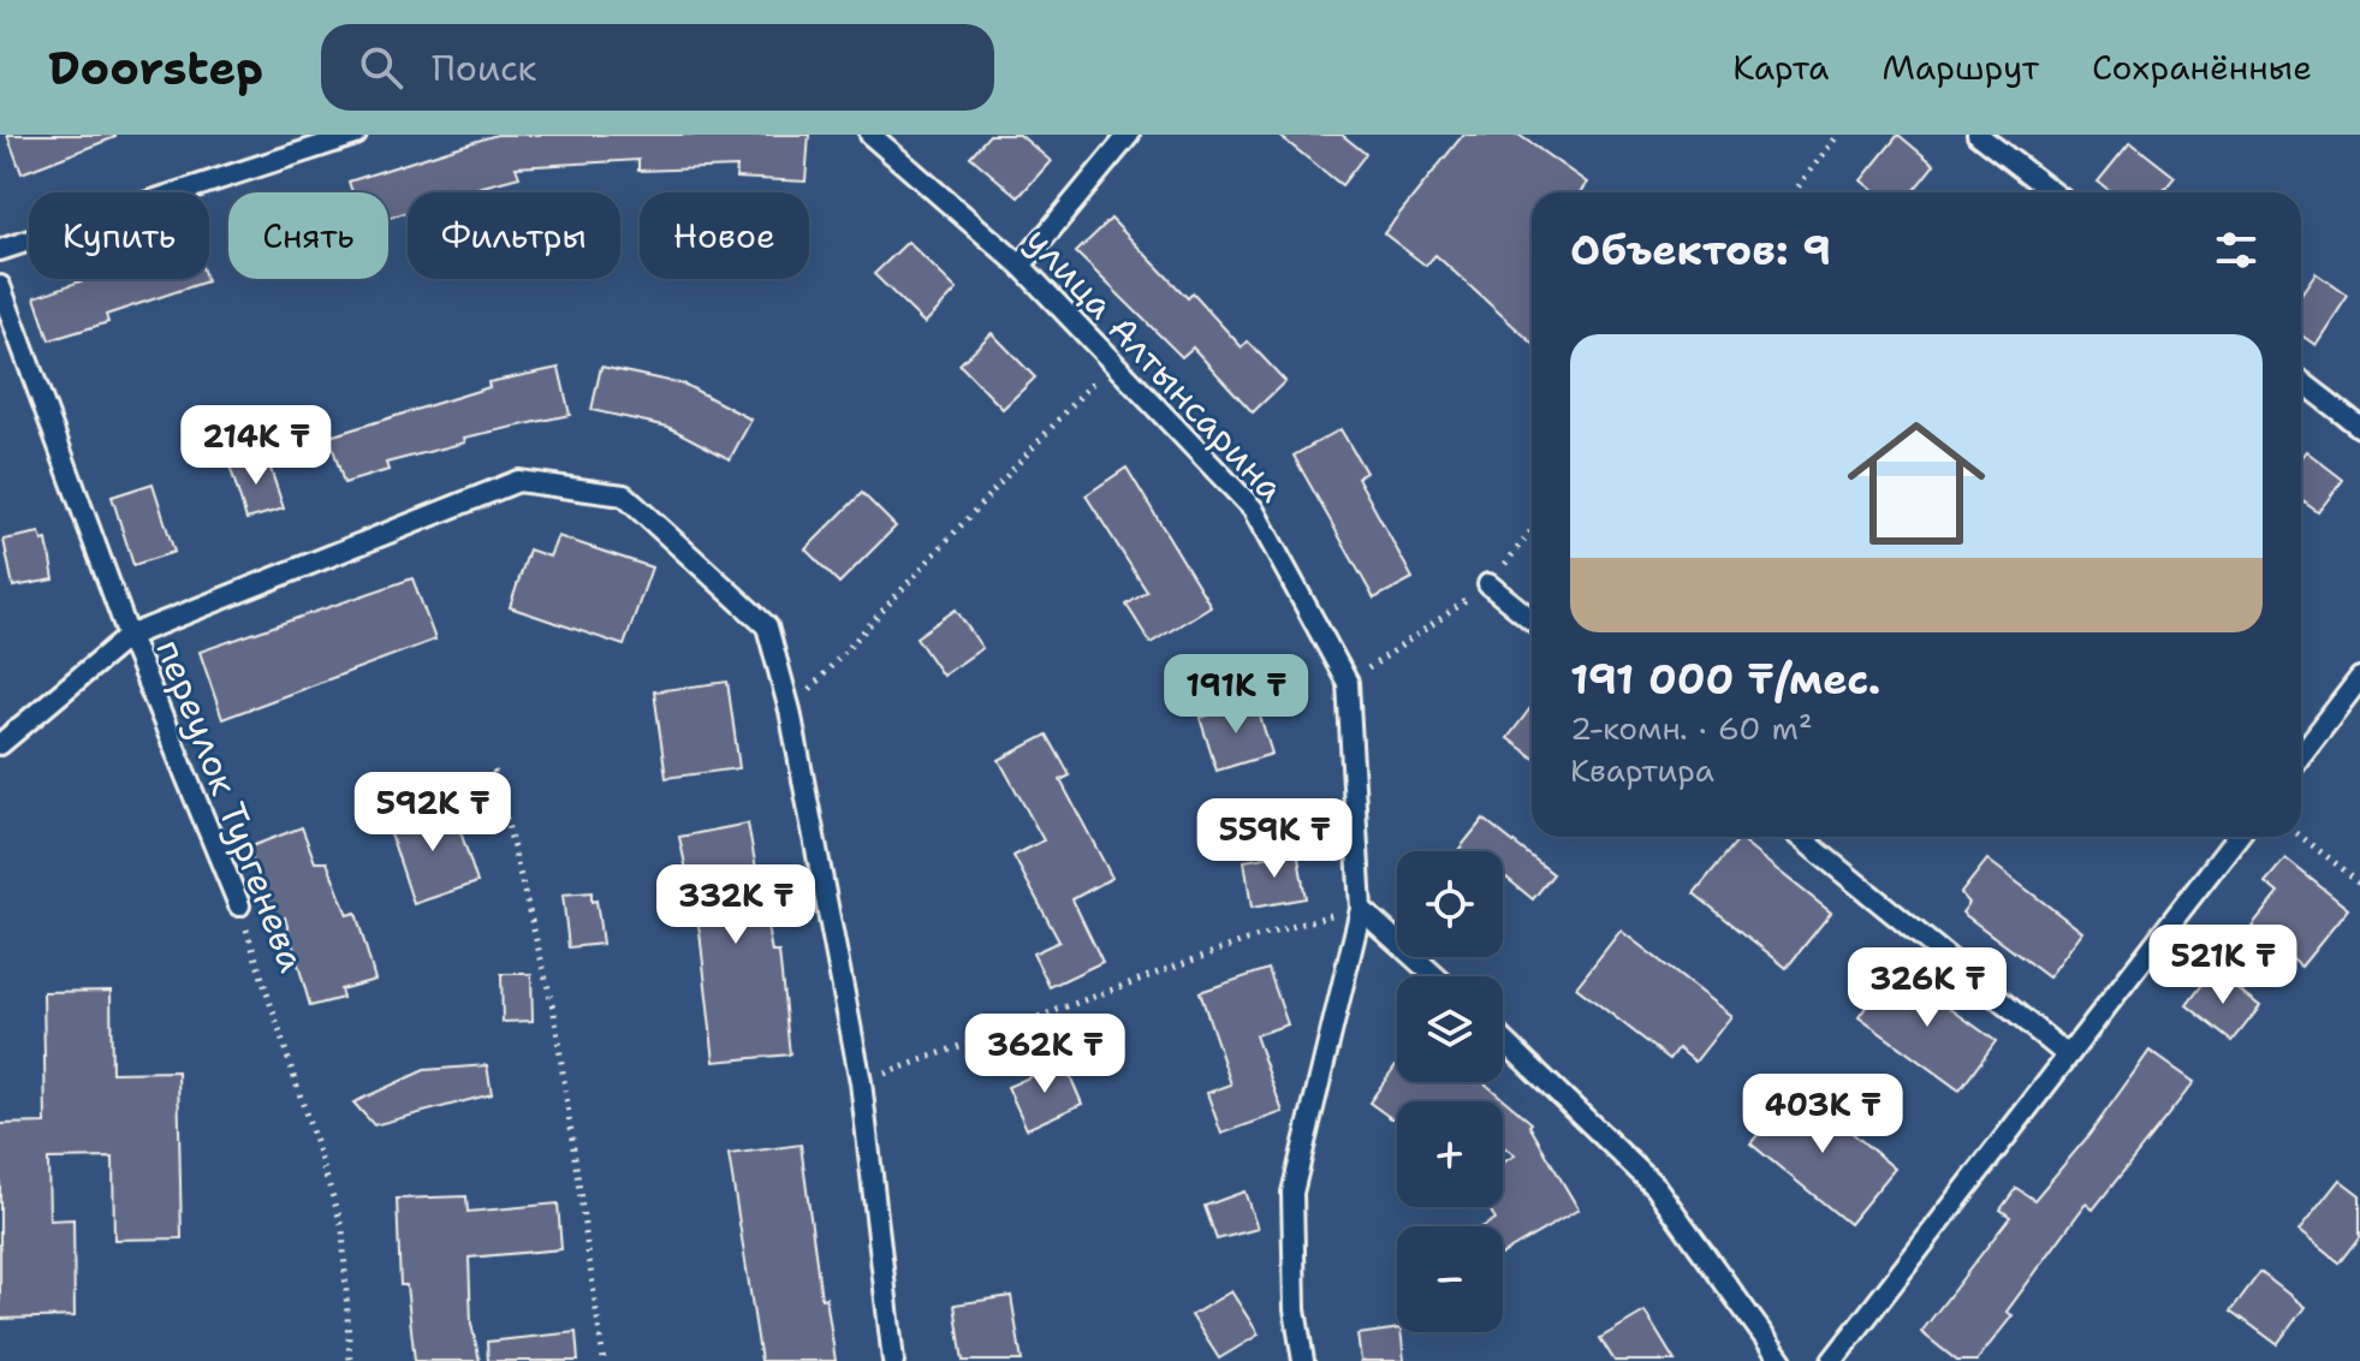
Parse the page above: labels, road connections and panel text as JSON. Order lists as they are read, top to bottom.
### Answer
{
  "streets": {
    "lane": ["улица Алтынсарина", "переулок Тургенева"]
  },
  "page": {
    "header": "Doorstep",
    "search": "Поиск",
    "nav": ["Карта", "Маршрут", "Сохранённые"],
    "chip": [
      "Купить",
      "Снять",
      "Фильтры",
      "Новое"
    ],
    "heading": "Объектов: 9",
    "list": [
      {
        "name": "191 000 ₸/мес.",
        "note": "2-комн. · 60 m² · Квартира"
      }
    ],
    "price": [
      "214K ₸",
      "191K ₸",
      "592K ₸",
      "559K ₸",
      "332K ₸",
      "521K ₸",
      "326K ₸",
      "362K ₸",
      "403K ₸"
    ],
    "map_buttons": ["+", "−"]
  }
}
